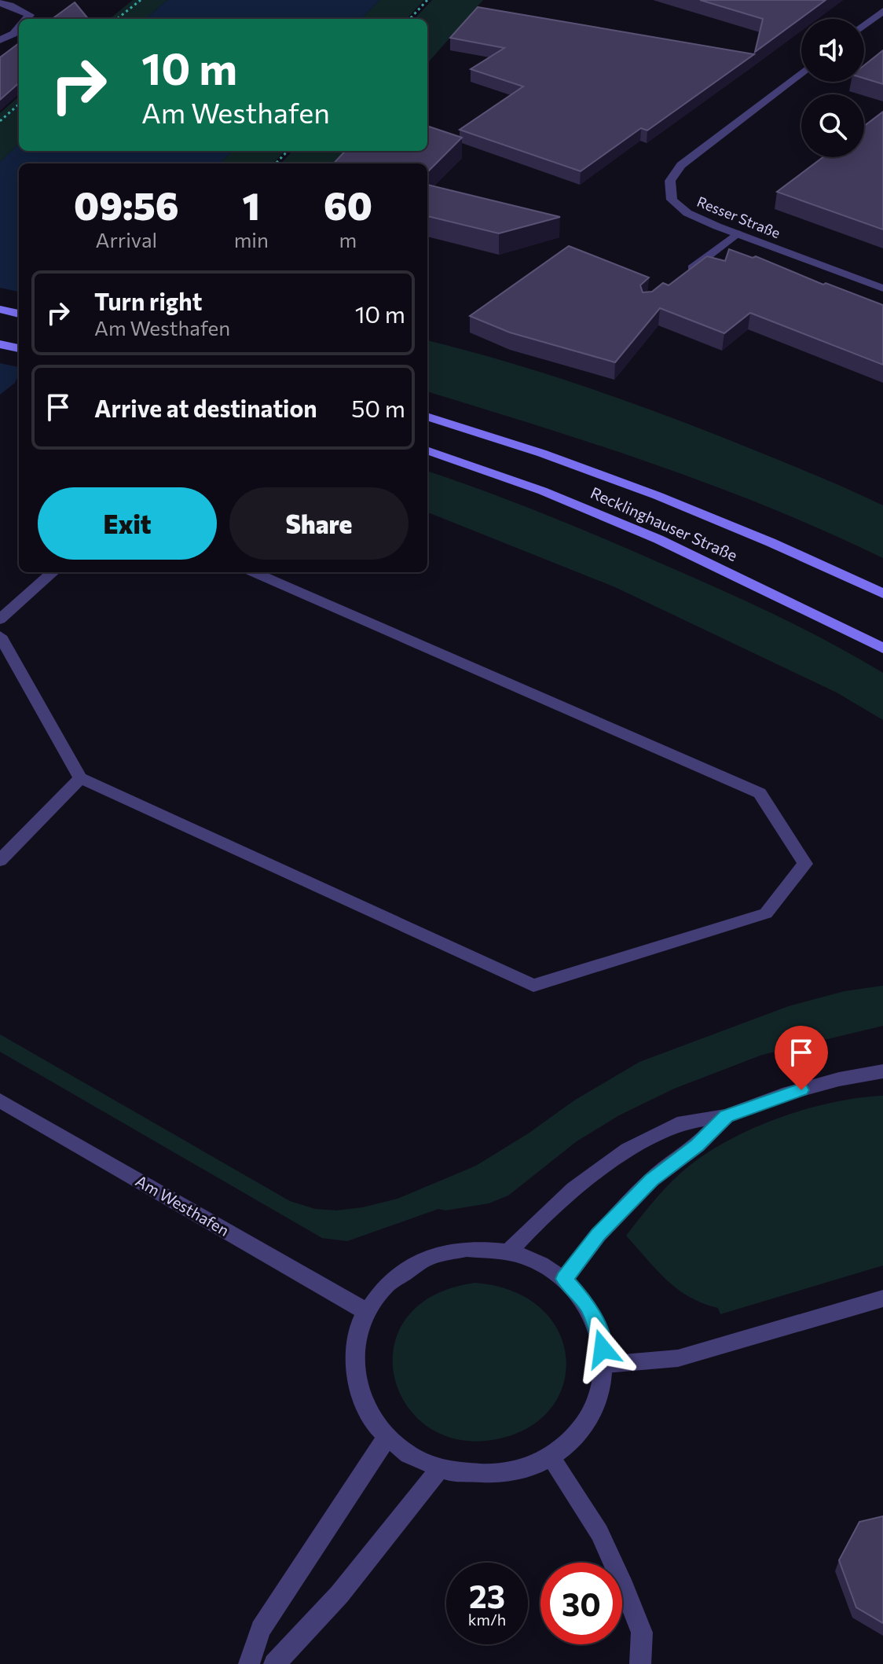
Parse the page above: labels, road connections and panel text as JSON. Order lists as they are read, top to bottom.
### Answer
{
  "streets": {
    "main road": ["Recklinghauser Straße"],
    "street": ["Resser Straße", "Am Westhafen"]
  },
  "page": {
    "turn": ["10 m", "Am Westhafen"],
    "eta": [
      "09:56",
      "Arrival",
      "1",
      "min",
      "60",
      "m"
    ],
    "list": [
      {
        "name": "Turn right",
        "note": "Am Westhafen",
        "value": "10 m"
      },
      {
        "name": "Arrive at destination",
        "value": "50 m"
      }
    ],
    "buttons": ["Exit", "Share"],
    "speed": "23 km/h",
    "limit": "30"
  }
}
